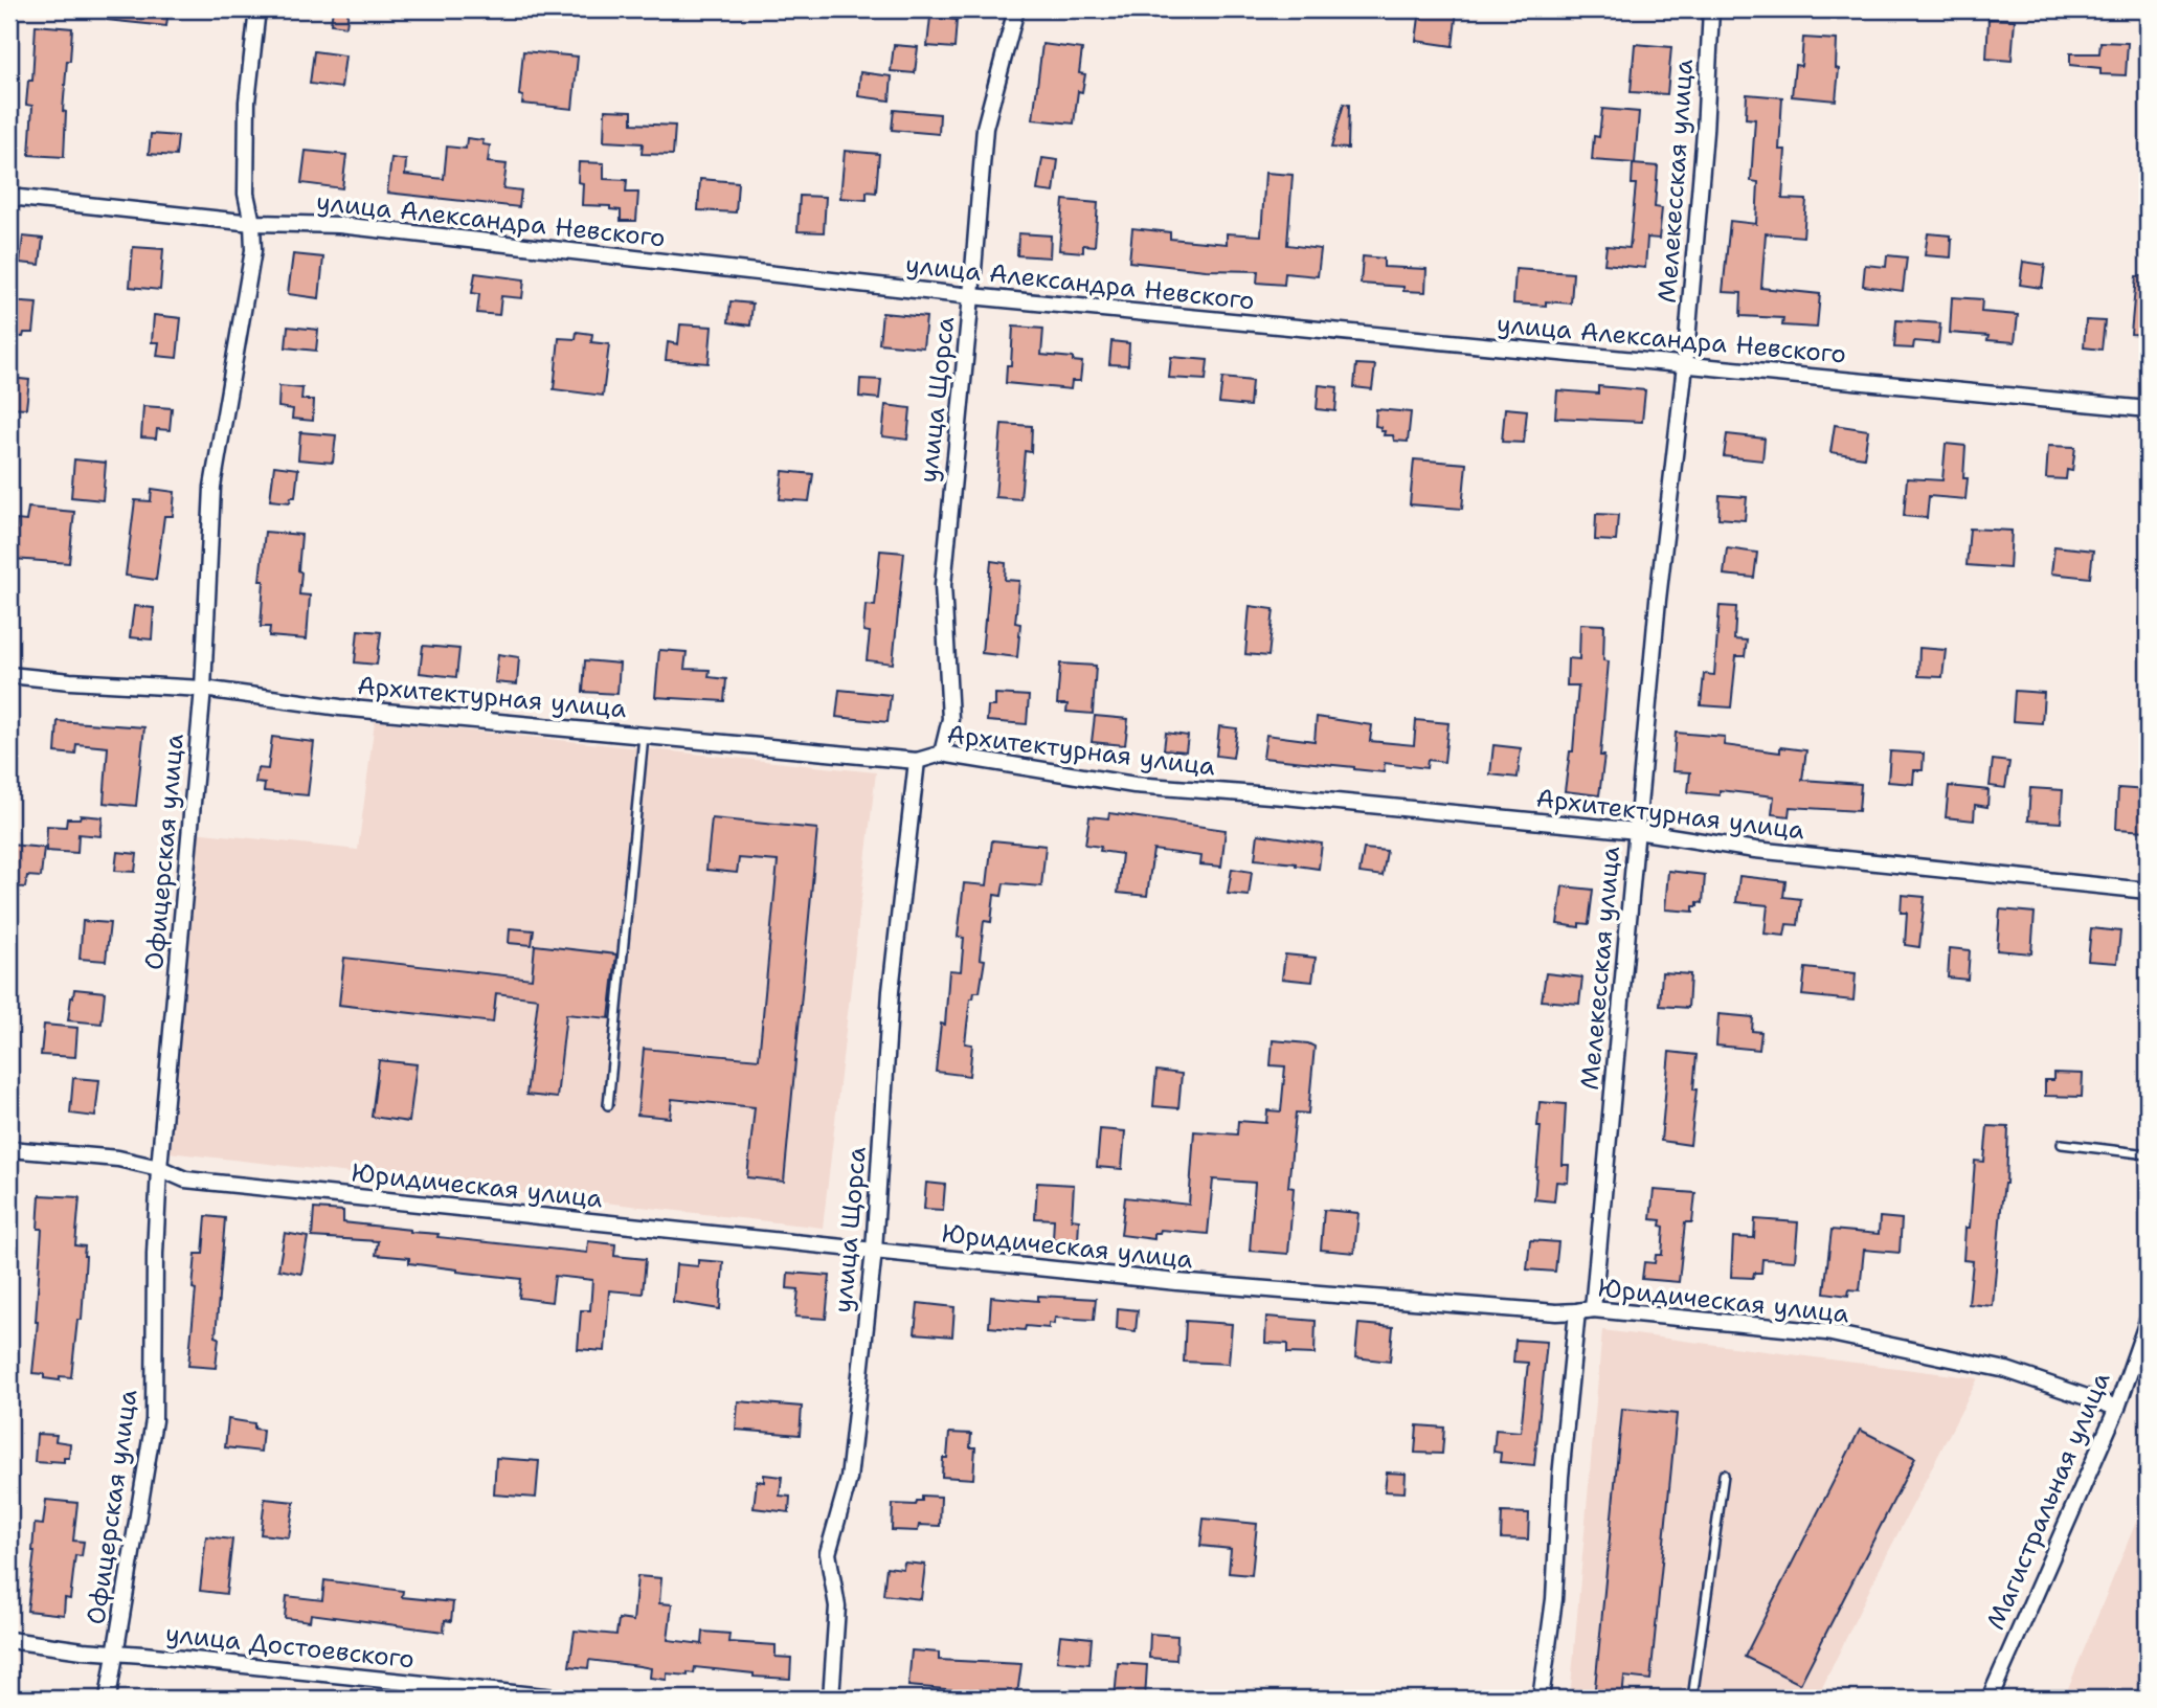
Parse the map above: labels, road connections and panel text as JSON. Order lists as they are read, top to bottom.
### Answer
{
  "streets": {
    "street": [
      "Мелекесская улица",
      "улица Александра Невского",
      "улица Щорса",
      "Архитектурная улица",
      "Офицерская улица",
      "Юридическая улица",
      "Магистральная улица",
      "улица Достоевского"
    ]
  },
  "crossings": [
    ["Мелекесская улица", "улица Александра Невского"],
    ["Мелекесская улица", "Архитектурная улица"],
    ["Мелекесская улица", "Юридическая улица"],
    ["улица Александра Невского", "улица Щорса"],
    ["улица Александра Невского", "Офицерская улица"],
    ["улица Щорса", "Архитектурная улица"],
    ["улица Щорса", "Юридическая улица"],
    ["Архитектурная улица", "Офицерская улица"],
    ["Офицерская улица", "Юридическая улица"],
    ["Офицерская улица", "улица Достоевского"],
    ["Юридическая улица", "Магистральная улица"]
  ]
}
